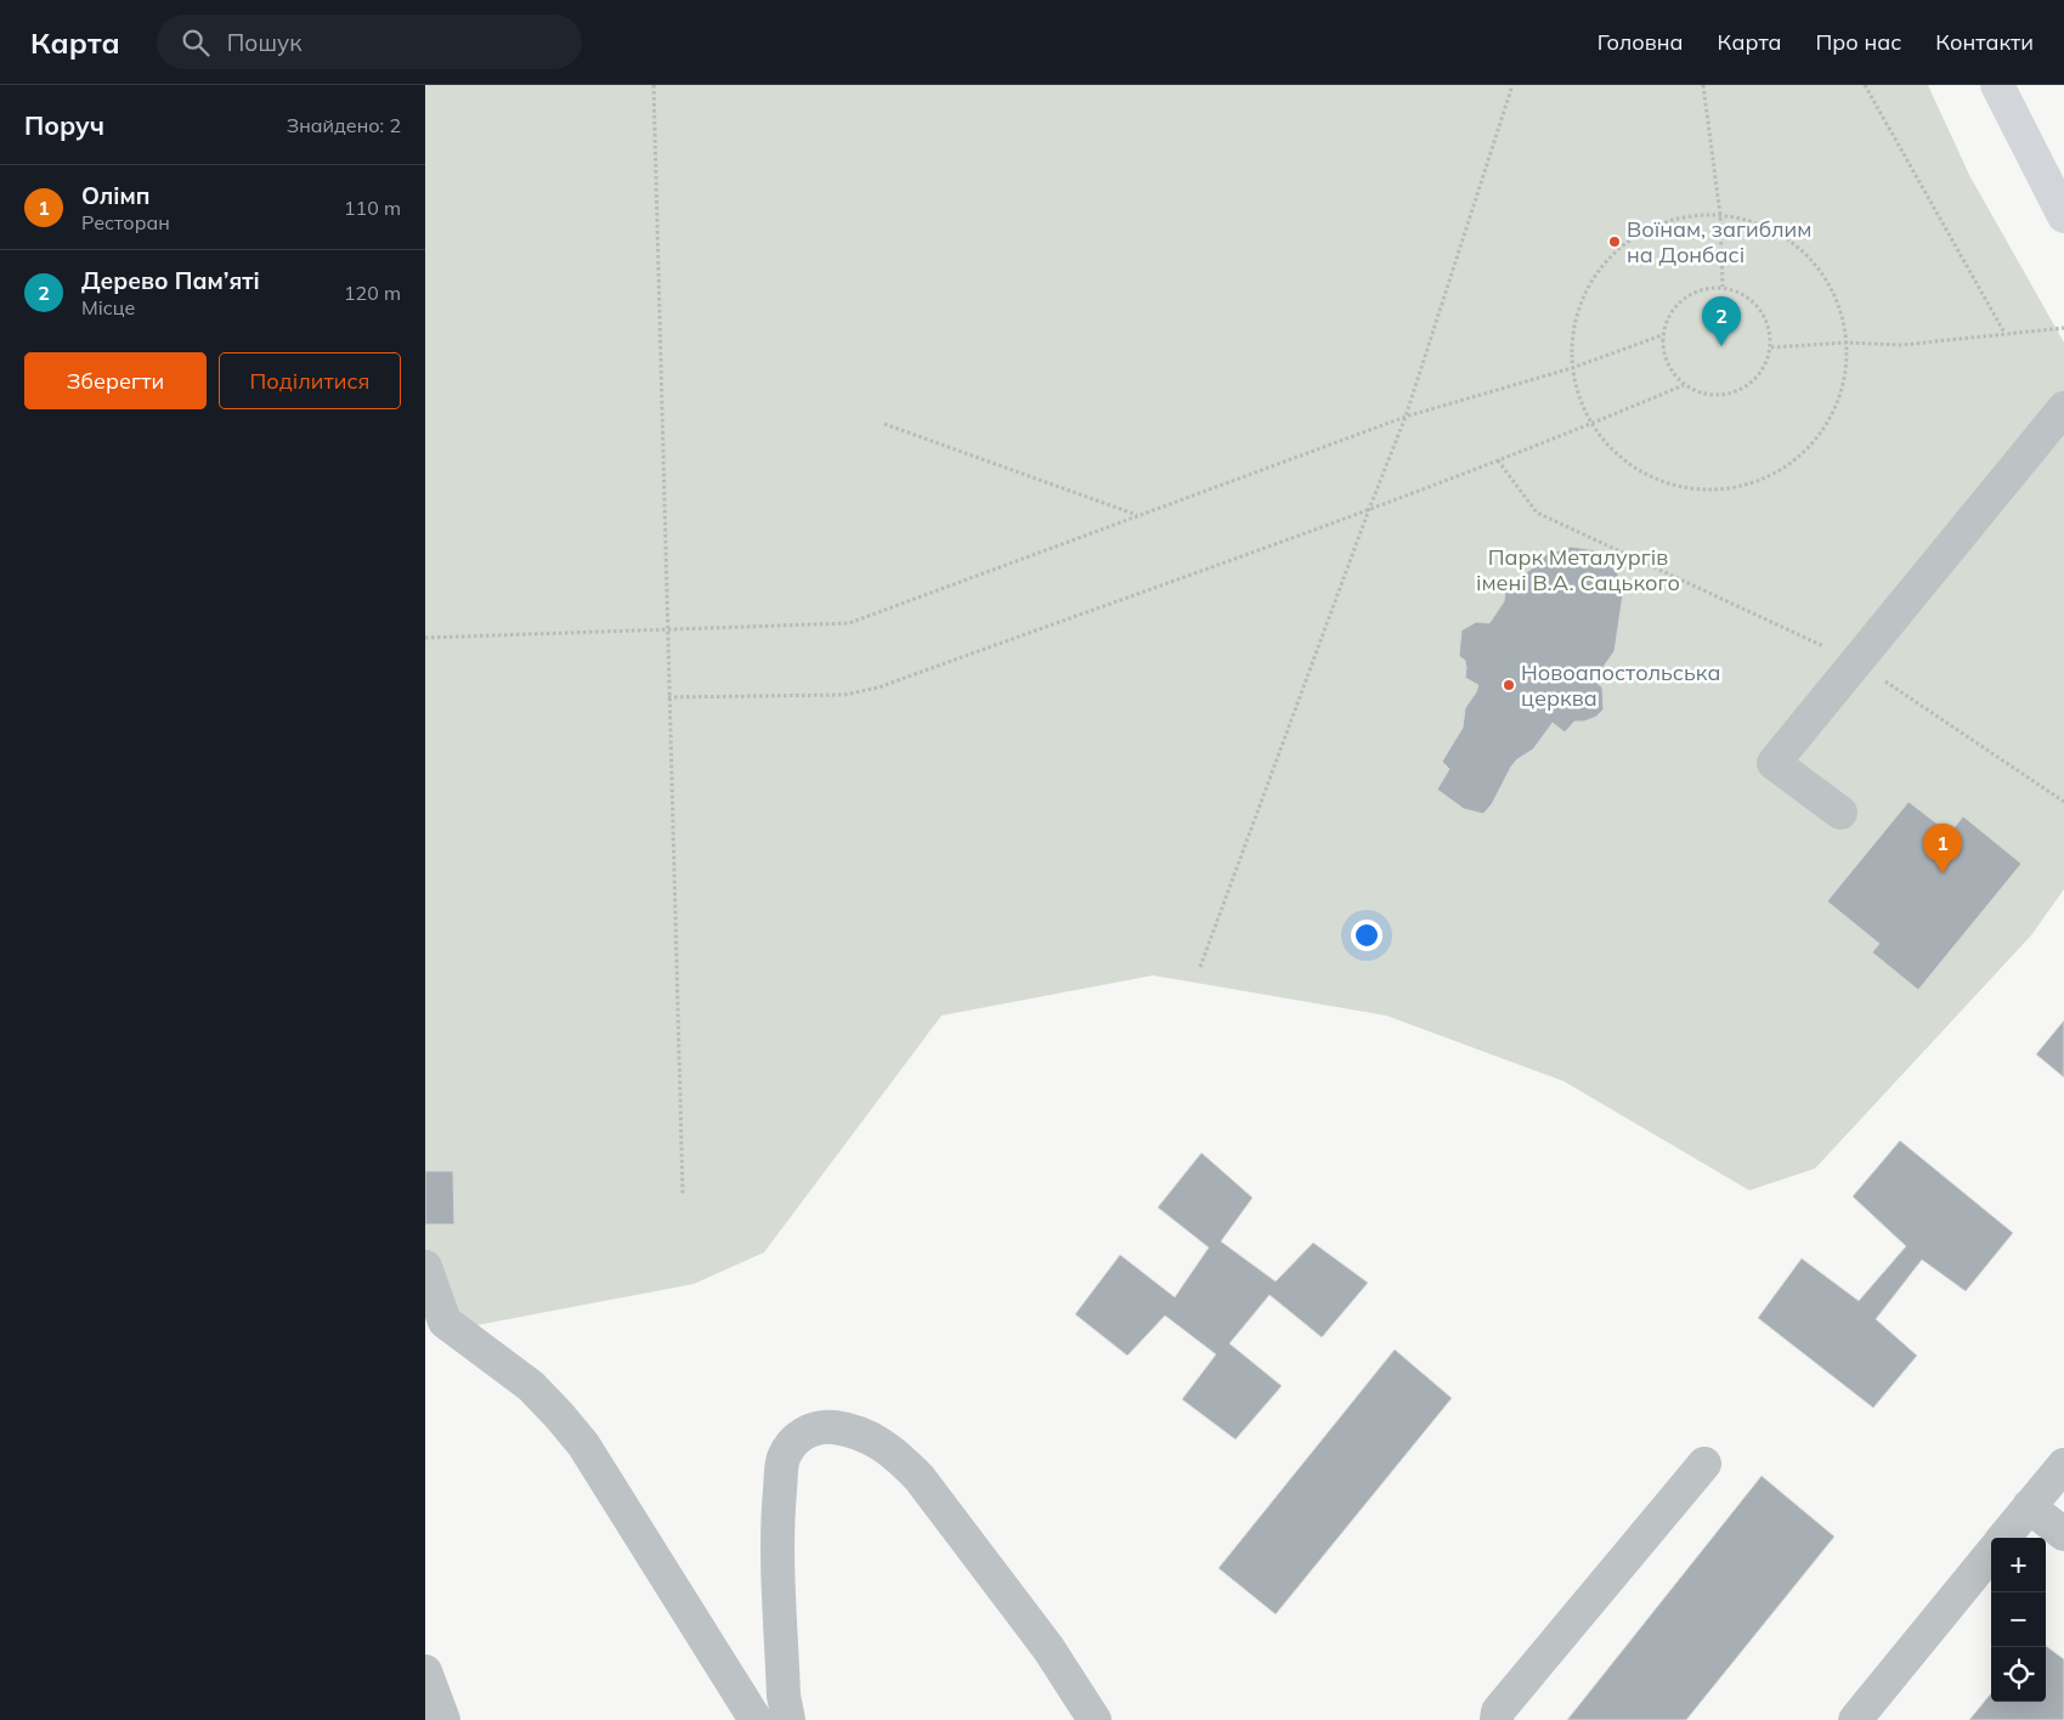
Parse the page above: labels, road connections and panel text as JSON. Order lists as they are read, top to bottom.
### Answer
{
  "parks": ["Парк Металургів імені В.А. Сацького"],
  "places": ["Воїнам, загиблим на Донбасі", "Новоапостольська церква"],
  "page": {
    "header": "Карта",
    "search": "Пошук",
    "nav": [
      "Головна",
      "Карта",
      "Про нас",
      "Контакти"
    ],
    "heading": ["Поруч", "Знайдено: 2"],
    "list": [
      {
        "mark": "1",
        "name": "Олімп",
        "note": "Ресторан",
        "value": "110 m"
      },
      {
        "mark": "2",
        "name": "Дерево Пам’яті",
        "note": "Місце",
        "value": "120 m"
      }
    ],
    "pins": ["2", "1"],
    "buttons": ["Зберегти", "Поділитися"],
    "map_buttons": ["+", "−"]
  }
}
